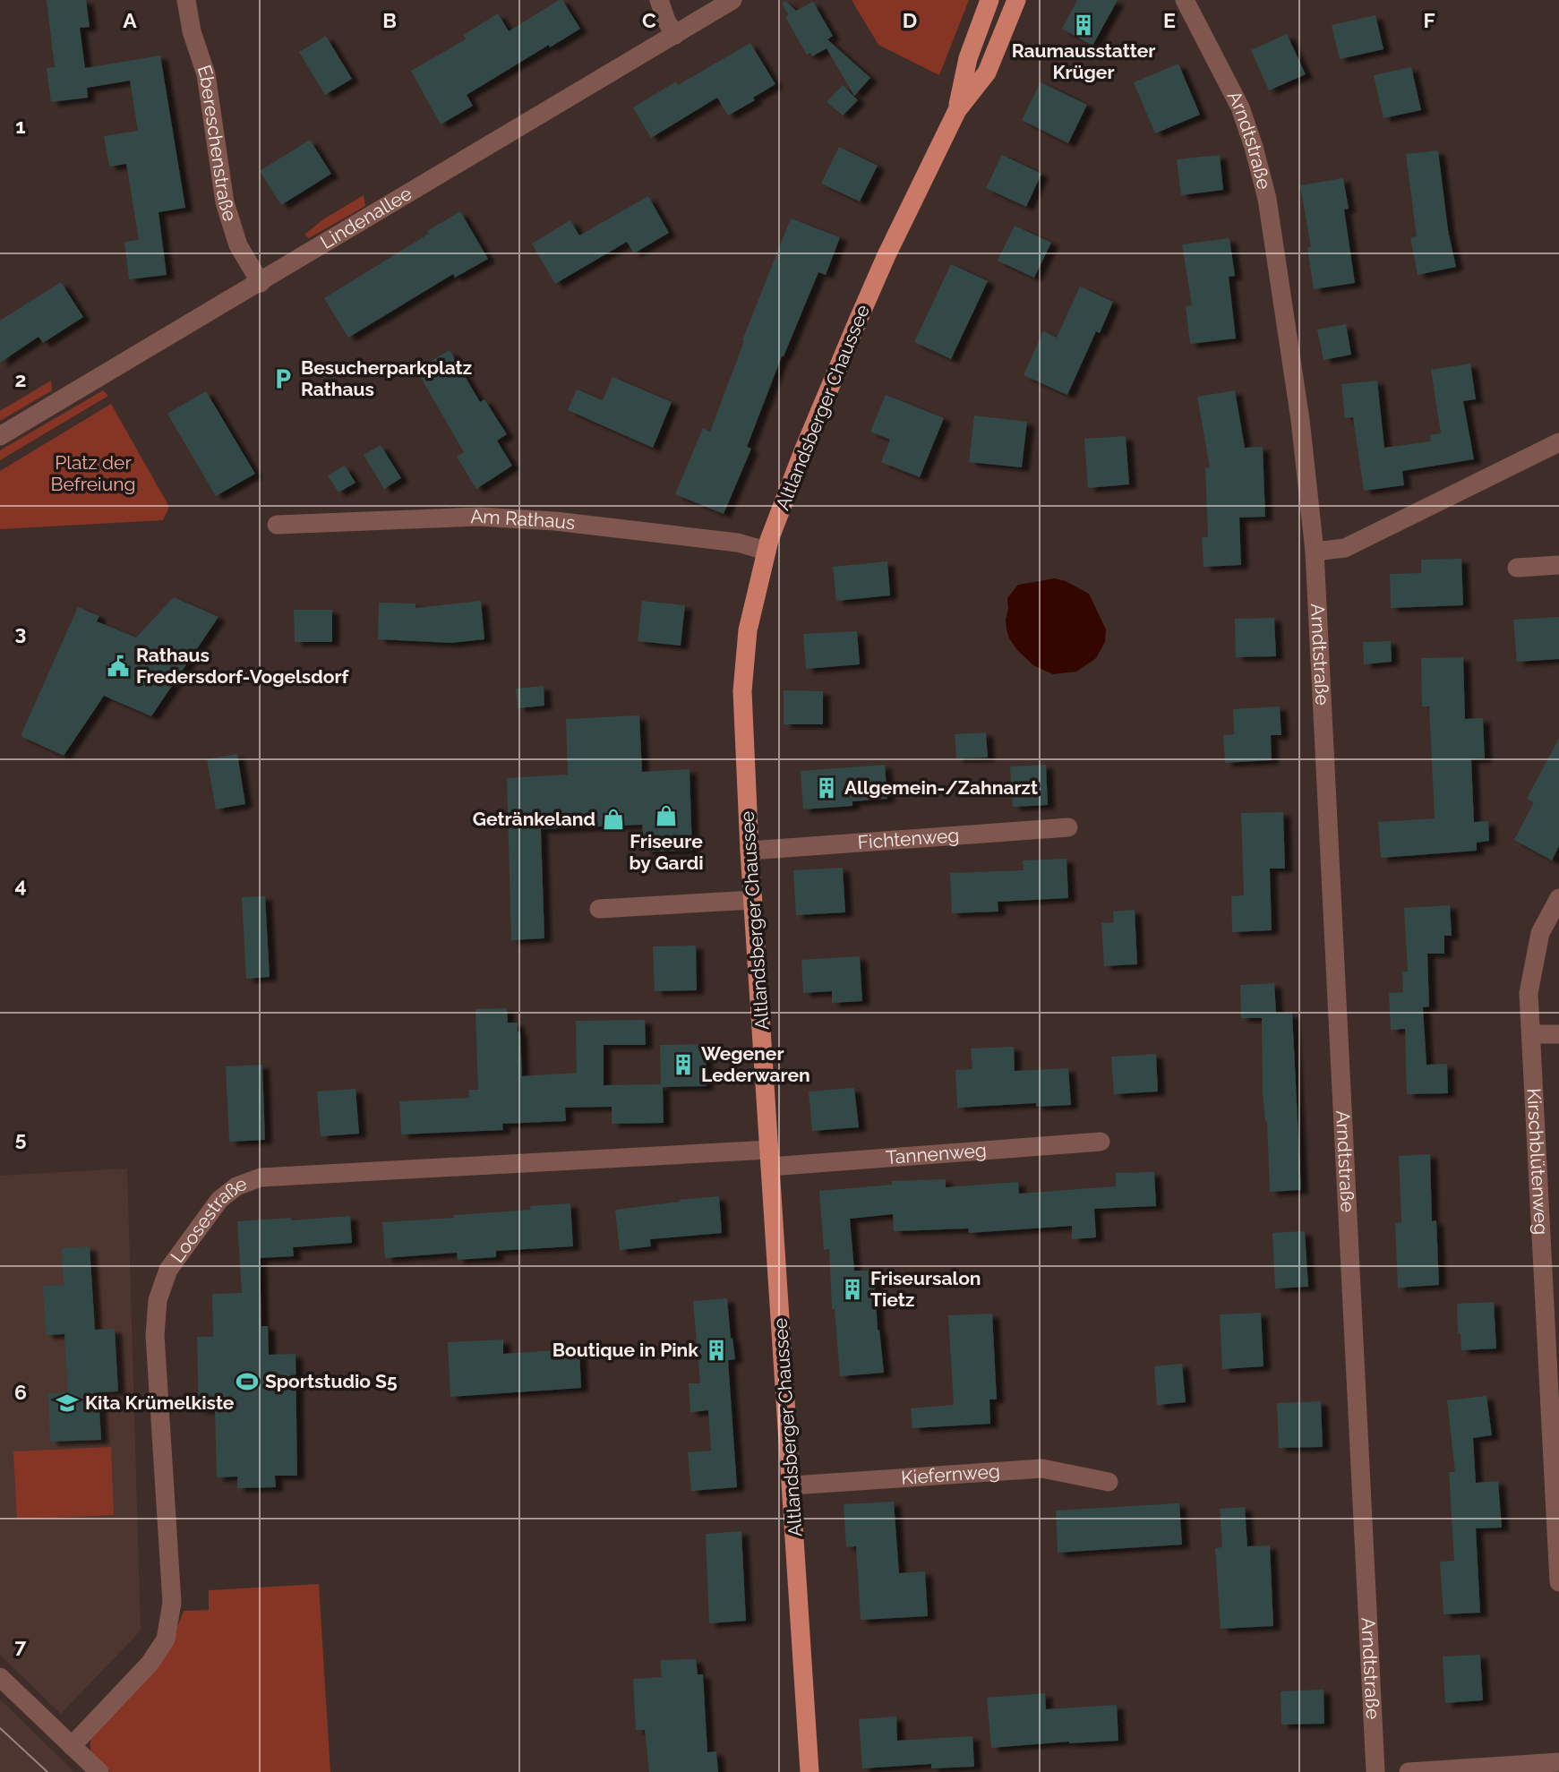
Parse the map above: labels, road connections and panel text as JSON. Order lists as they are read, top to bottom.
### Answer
{
  "streets": {
    "main road": ["Altlandsberger Chaussee"],
    "street": [
      "Arndtstraße",
      "Ebereschenstraße",
      "Lindenallee",
      "Am Rathaus",
      "Fichtenweg",
      "Tannenweg",
      "Kirschblütenweg",
      "Loosestraße",
      "Kiefernweg"
    ]
  },
  "crossings": [
    ["Ebereschenstraße", "Lindenallee"],
    ["Altlandsberger Chaussee", "Am Rathaus"],
    ["Altlandsberger Chaussee", "Fichtenweg"],
    ["Altlandsberger Chaussee", "Tannenweg"],
    ["Altlandsberger Chaussee", "Loosestraße"],
    ["Altlandsberger Chaussee", "Kiefernweg"],
    ["Tannenweg", "Loosestraße"]
  ],
  "parks": ["Platz der Befreiung"],
  "places": {
    "building": [
      "Raumausstatter Krüger",
      "Allgemein-/Zahnarzt",
      "Wegener Lederwaren",
      "Friseursalon Tietz",
      "Boutique in Pink"
    ],
    "parking": ["Besucherparkplatz Rathaus"],
    "public building": ["Rathaus Fredersdorf-Vogelsdorf"],
    "shop": ["Friseure by Gardi", "Getränkeland"],
    "sports": ["Sportstudio S5"],
    "school or university": ["Kita Krümelkiste"]
  },
  "grid": {
    "columns": [
      "A",
      "B",
      "C",
      "D",
      "E",
      "F"
    ],
    "rows": [
      "1",
      "2",
      "3",
      "4",
      "5",
      "6",
      "7"
    ]
  }
}
